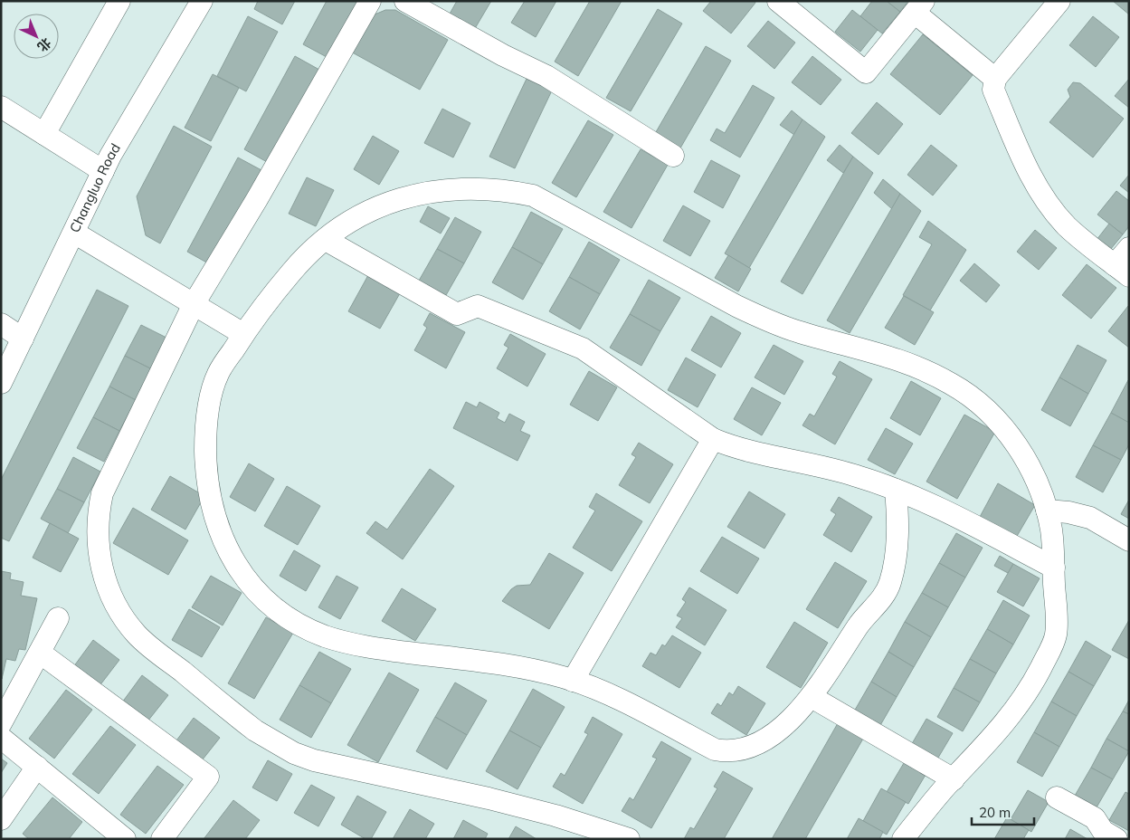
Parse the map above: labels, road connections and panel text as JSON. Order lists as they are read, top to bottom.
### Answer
{
  "streets": {
    "street": ["Changluo Road"]
  },
  "scale_bar": "20 m",
  "north": "bottom right"
}
